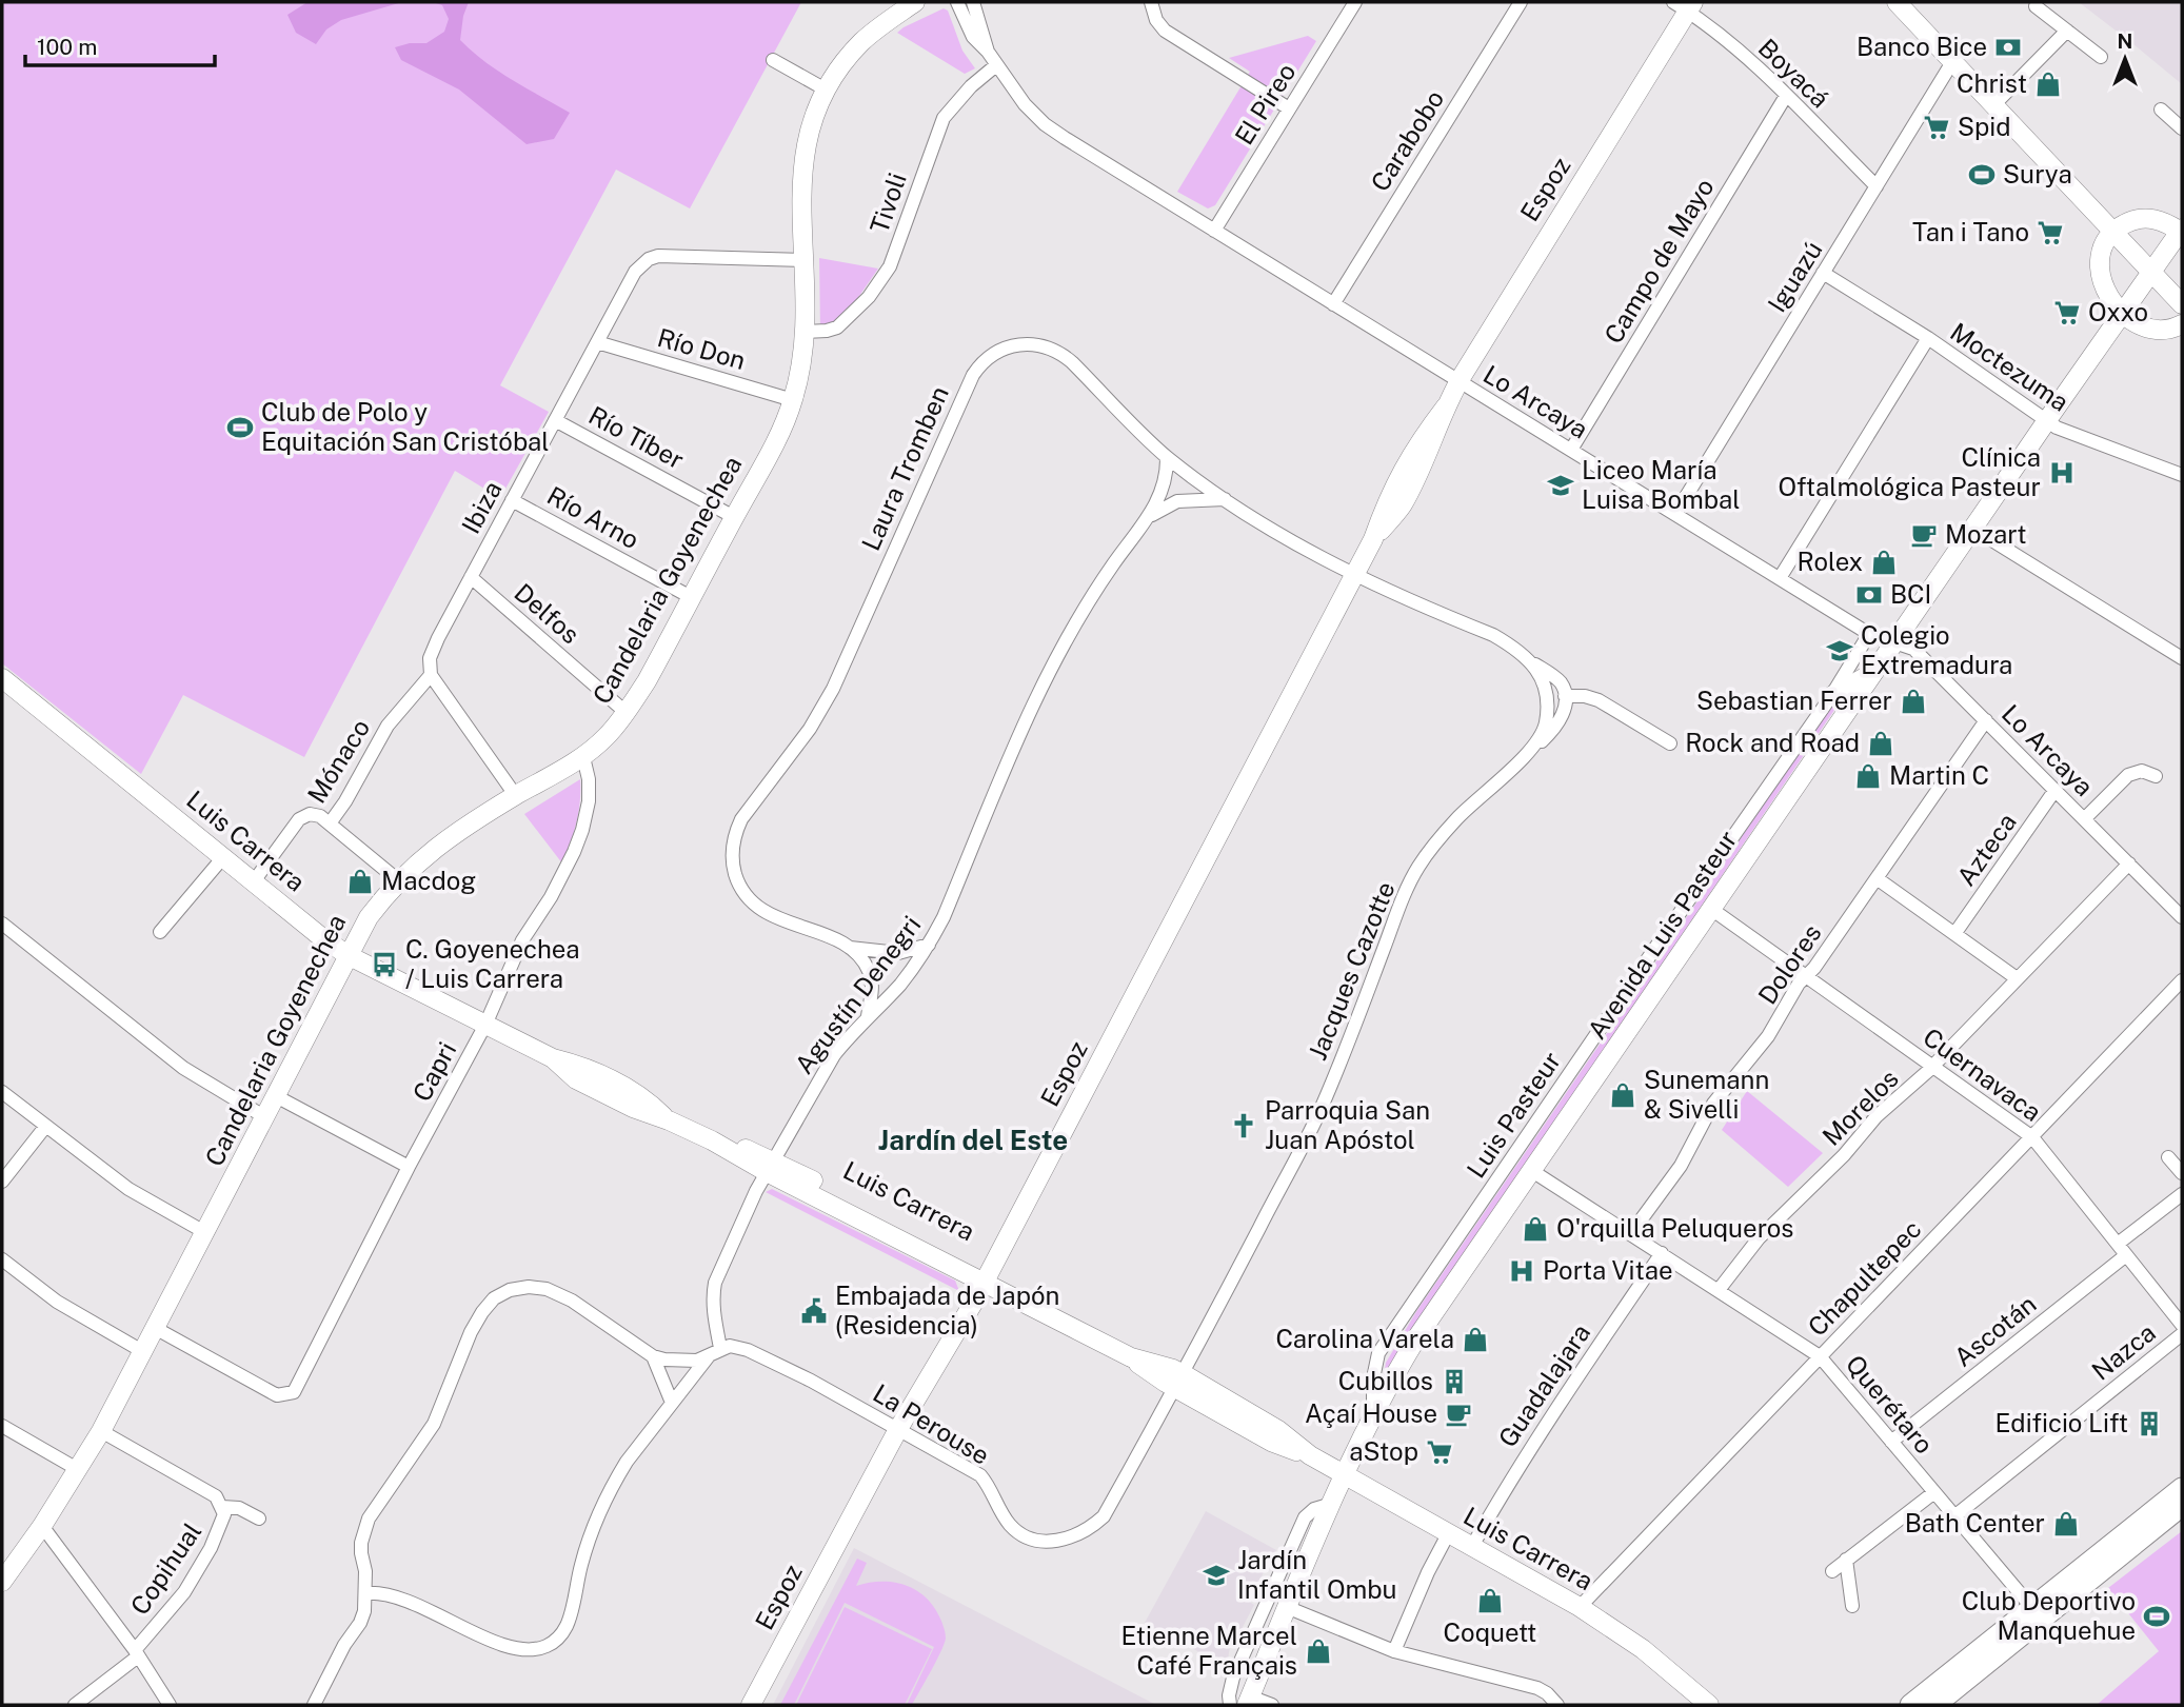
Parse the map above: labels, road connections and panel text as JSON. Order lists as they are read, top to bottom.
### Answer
{
  "streets": {
    "street": [
      "Boyacá",
      "El Pireo",
      "Carabobo",
      "Espoz",
      "Tivoli",
      "Campo de Mayo",
      "Iguazú",
      "Río Don",
      "Moctezuma",
      "Lo Arcaya",
      "Río Tíber",
      "Laura Tromben",
      "Ibiza",
      "Río Arno",
      "Candelaria Goyenechea",
      "Delfos",
      "Mónaco",
      "Luis Carrera",
      "Azteca",
      "Avenida Luis Pasteur",
      "Dolores",
      "Jacques Cazotte",
      "Agustín Denegri",
      "Capri",
      "Cuernavaca",
      "Morelos",
      "Luis Pasteur",
      "Chapultepec",
      "Ascotán",
      "Nazca",
      "Guadalajara",
      "Querétaro",
      "La Perouse",
      "Copihual"
    ]
  },
  "crossings": [
    ["Boyacá", "Espoz"],
    ["Boyacá", "Campo de Mayo"],
    ["Boyacá", "Iguazú"],
    ["El Pireo", "Lo Arcaya"],
    ["Carabobo", "Lo Arcaya"],
    ["Espoz", "Lo Arcaya"],
    ["Espoz", "Laura Tromben"],
    ["Espoz", "Luis Carrera"],
    ["Espoz", "La Perouse"],
    ["Tivoli", "Lo Arcaya"],
    ["Tivoli", "Candelaria Goyenechea"],
    ["Campo de Mayo", "Lo Arcaya"],
    ["Iguazú", "Moctezuma"],
    ["Iguazú", "Lo Arcaya"],
    ["Río Don", "Ibiza"],
    ["Río Don", "Candelaria Goyenechea"],
    ["Moctezuma", "Avenida Luis Pasteur"],
    ["Lo Arcaya", "Azteca"],
    ["Lo Arcaya", "Avenida Luis Pasteur"],
    ["Lo Arcaya", "Dolores"],
    ["Lo Arcaya", "Morelos"],
    ["Lo Arcaya", "Luis Pasteur"],
    ["Río Tíber", "Ibiza"],
    ["Río Tíber", "Candelaria Goyenechea"],
    ["Laura Tromben", "Agustín Denegri"],
    ["Ibiza", "Río Arno"],
    ["Ibiza", "Candelaria Goyenechea"],
    ["Ibiza", "Delfos"],
    ["Ibiza", "Mónaco"],
    ["Río Arno", "Candelaria Goyenechea"],
    ["Candelaria Goyenechea", "Delfos"],
    ["Candelaria Goyenechea", "Luis Carrera"],
    ["Candelaria Goyenechea", "Capri"],
    ["Candelaria Goyenechea", "Copihual"],
    ["Mónaco", "Luis Carrera"],
    ["Luis Carrera", "Avenida Luis Pasteur"],
    ["Luis Carrera", "Jacques Cazotte"],
    ["Luis Carrera", "Agustín Denegri"],
    ["Luis Carrera", "Capri"],
    ["Luis Carrera", "Chapultepec"],
    ["Luis Carrera", "Guadalajara"],
    ["Luis Carrera", "La Perouse"],
    ["Avenida Luis Pasteur", "Cuernavaca"],
    ["Avenida Luis Pasteur", "Luis Pasteur"],
    ["Avenida Luis Pasteur", "Querétaro"],
    ["Dolores", "Cuernavaca"],
    ["Dolores", "Querétaro"],
    ["Jacques Cazotte", "La Perouse"],
    ["Agustín Denegri", "La Perouse"],
    ["Cuernavaca", "Morelos"],
    ["Cuernavaca", "Chapultepec"],
    ["Cuernavaca", "Ascotán"],
    ["Morelos", "Querétaro"],
    ["Chapultepec", "Querétaro"],
    ["Ascotán", "Querétaro"],
    ["Nazca", "Querétaro"],
    ["Guadalajara", "Querétaro"]
  ],
  "districts": ["Jardín del Este"],
  "places": {
    "bank": ["Banco Bice", "BCI"],
    "shop": [
      "Christ",
      "Rolex",
      "Sebastian Ferrer",
      "Rock and Road",
      "Martin C",
      "Macdog",
      "Sunemann & Sivelli",
      "O'rquilla Peluqueros",
      "Carolina Varela",
      "Bath Center",
      "Coquett",
      "Etienne Marcel Café Français"
    ],
    "supermarket": [
      "Spid",
      "Tan i Tano",
      "Oxxo",
      "aStop"
    ],
    "sports": ["Surya", "Club de Polo y Equitación San Cristóbal", "Club Deportivo Manquehue"],
    "hospital": ["Clínica Oftalmológica Pasteur", "Porta Vitae"],
    "school or university": ["Liceo María Luisa Bombal", "Colegio Extremadura", "Jardín Infantil Ombu"],
    "cafe": ["Mozart", "Açaí House"],
    "bus stop": ["C. Goyenechea / Luis Carrera"],
    "church": ["Parroquia San Juan Apóstol"],
    "public building": ["Embajada de Japón (Residencia)"],
    "building": ["Cubillos", "Edificio Lift"]
  },
  "scale_bar": "100 m",
  "north": "top"
}
